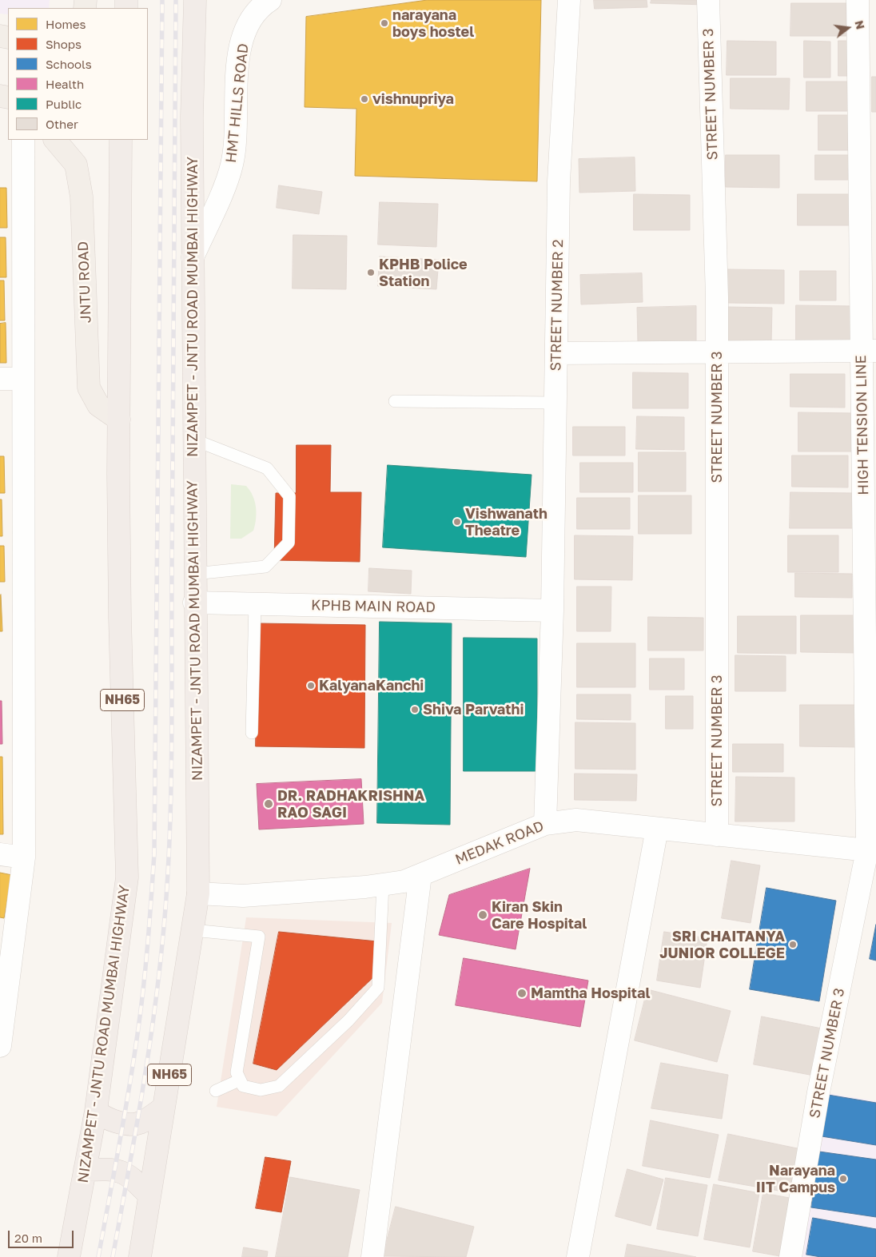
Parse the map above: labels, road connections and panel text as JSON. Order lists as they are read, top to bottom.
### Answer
{
  "streets": {
    "highway": ["NIZAMPET - JNTU ROAD MUMBAI HIGHWAY", "NH65"],
    "main road": ["JNTU ROAD"],
    "street": [
      "STREET NUMBER 3",
      "HMT HILLS ROAD",
      "STREET NUMBER 2",
      "HIGH TENSION LINE",
      "KPHB MAIN ROAD",
      "MEDAK ROAD"
    ]
  },
  "crossings": [
    ["STREET NUMBER 3", "HIGH TENSION LINE"],
    ["STREET NUMBER 3", "MEDAK ROAD"],
    ["HMT HILLS ROAD", "NIZAMPET - JNTU ROAD MUMBAI HIGHWAY"],
    ["JNTU ROAD", "NIZAMPET - JNTU ROAD MUMBAI HIGHWAY"],
    ["STREET NUMBER 2", "KPHB MAIN ROAD"],
    ["STREET NUMBER 2", "MEDAK ROAD"],
    ["NIZAMPET - JNTU ROAD MUMBAI HIGHWAY", "KPHB MAIN ROAD"],
    ["NIZAMPET - JNTU ROAD MUMBAI HIGHWAY", "MEDAK ROAD"],
    ["HIGH TENSION LINE", "MEDAK ROAD"]
  ],
  "places": [
    "narayana boys hostel",
    "vishnupriya",
    "KPHB Police Station",
    "Vishwanath Theatre",
    "KalyanaKanchi",
    "Shiva Parvathi",
    "DR. RADHAKRISHNA RAO SAGI",
    "Kiran Skin Care Hospital",
    "SRI CHAITANYA JUNIOR COLLEGE",
    "Mamtha Hospital",
    "Narayana IIT Campus"
  ],
  "legend": [
    "Homes",
    "Shops",
    "Schools",
    "Health",
    "Public",
    "Other"
  ],
  "scale_bar": "20 m",
  "north": "right"
}
